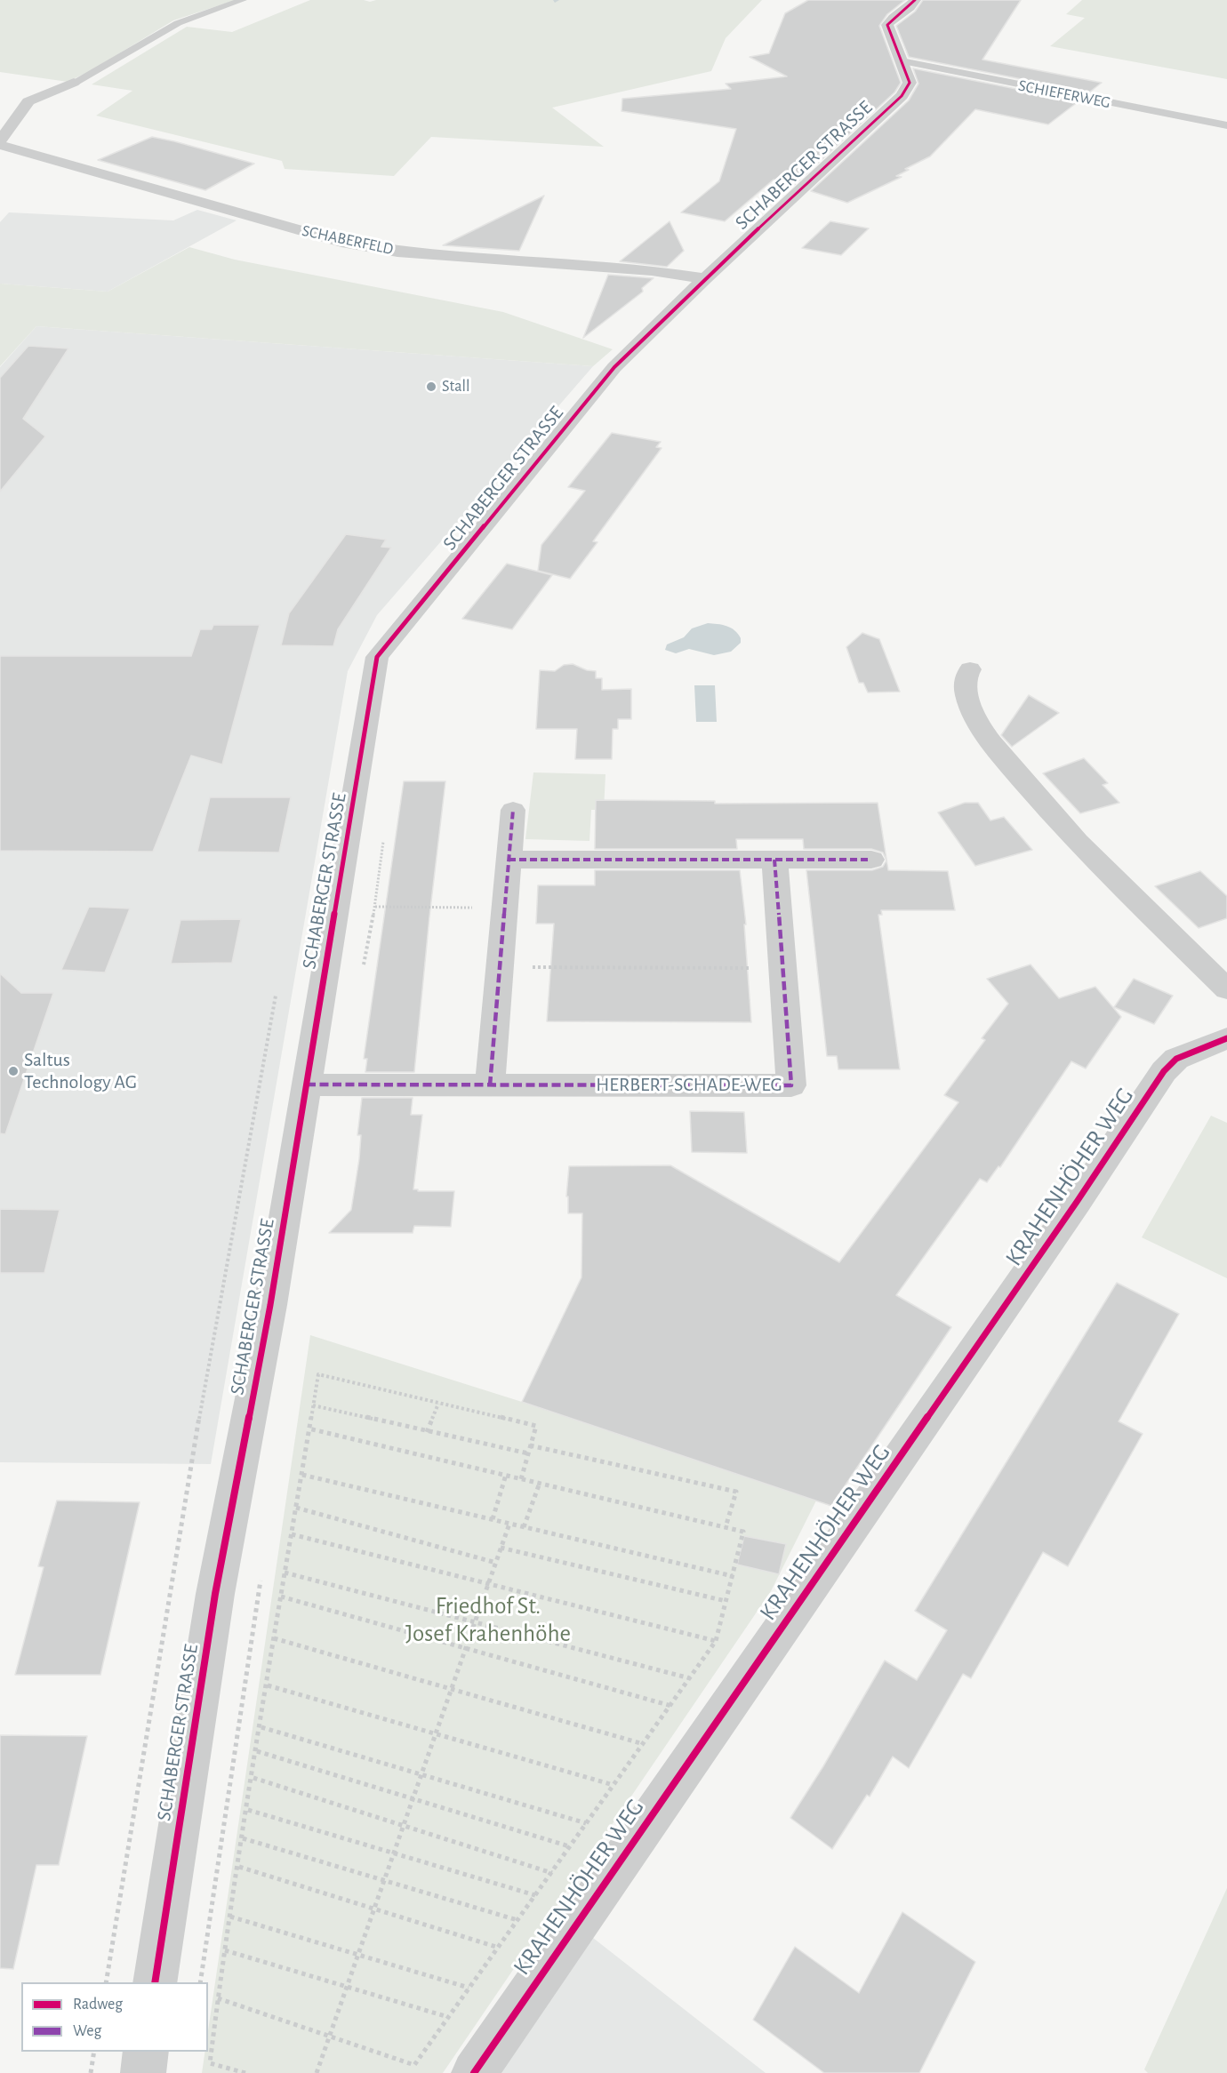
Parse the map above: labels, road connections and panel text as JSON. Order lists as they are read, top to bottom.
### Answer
{
  "streets": {
    "street": [
      "SCHABERGER STRASSE",
      "SCHABERFELD",
      "HERBERT-SCHADE-WEG",
      "KRAHENHÖHER WEG"
    ],
    "lane": ["SCHIEFERWEG"]
  },
  "crossings": [
    ["SCHIEFERWEG", "SCHABERGER STRASSE"],
    ["SCHABERGER STRASSE", "SCHABERFELD"],
    ["SCHABERGER STRASSE", "HERBERT-SCHADE-WEG"]
  ],
  "parks": ["Friedhof St. Josef Krahenhöhe"],
  "places": ["Stall", "Saltus Technology AG"],
  "legend": ["Radweg", "Weg"]
}
